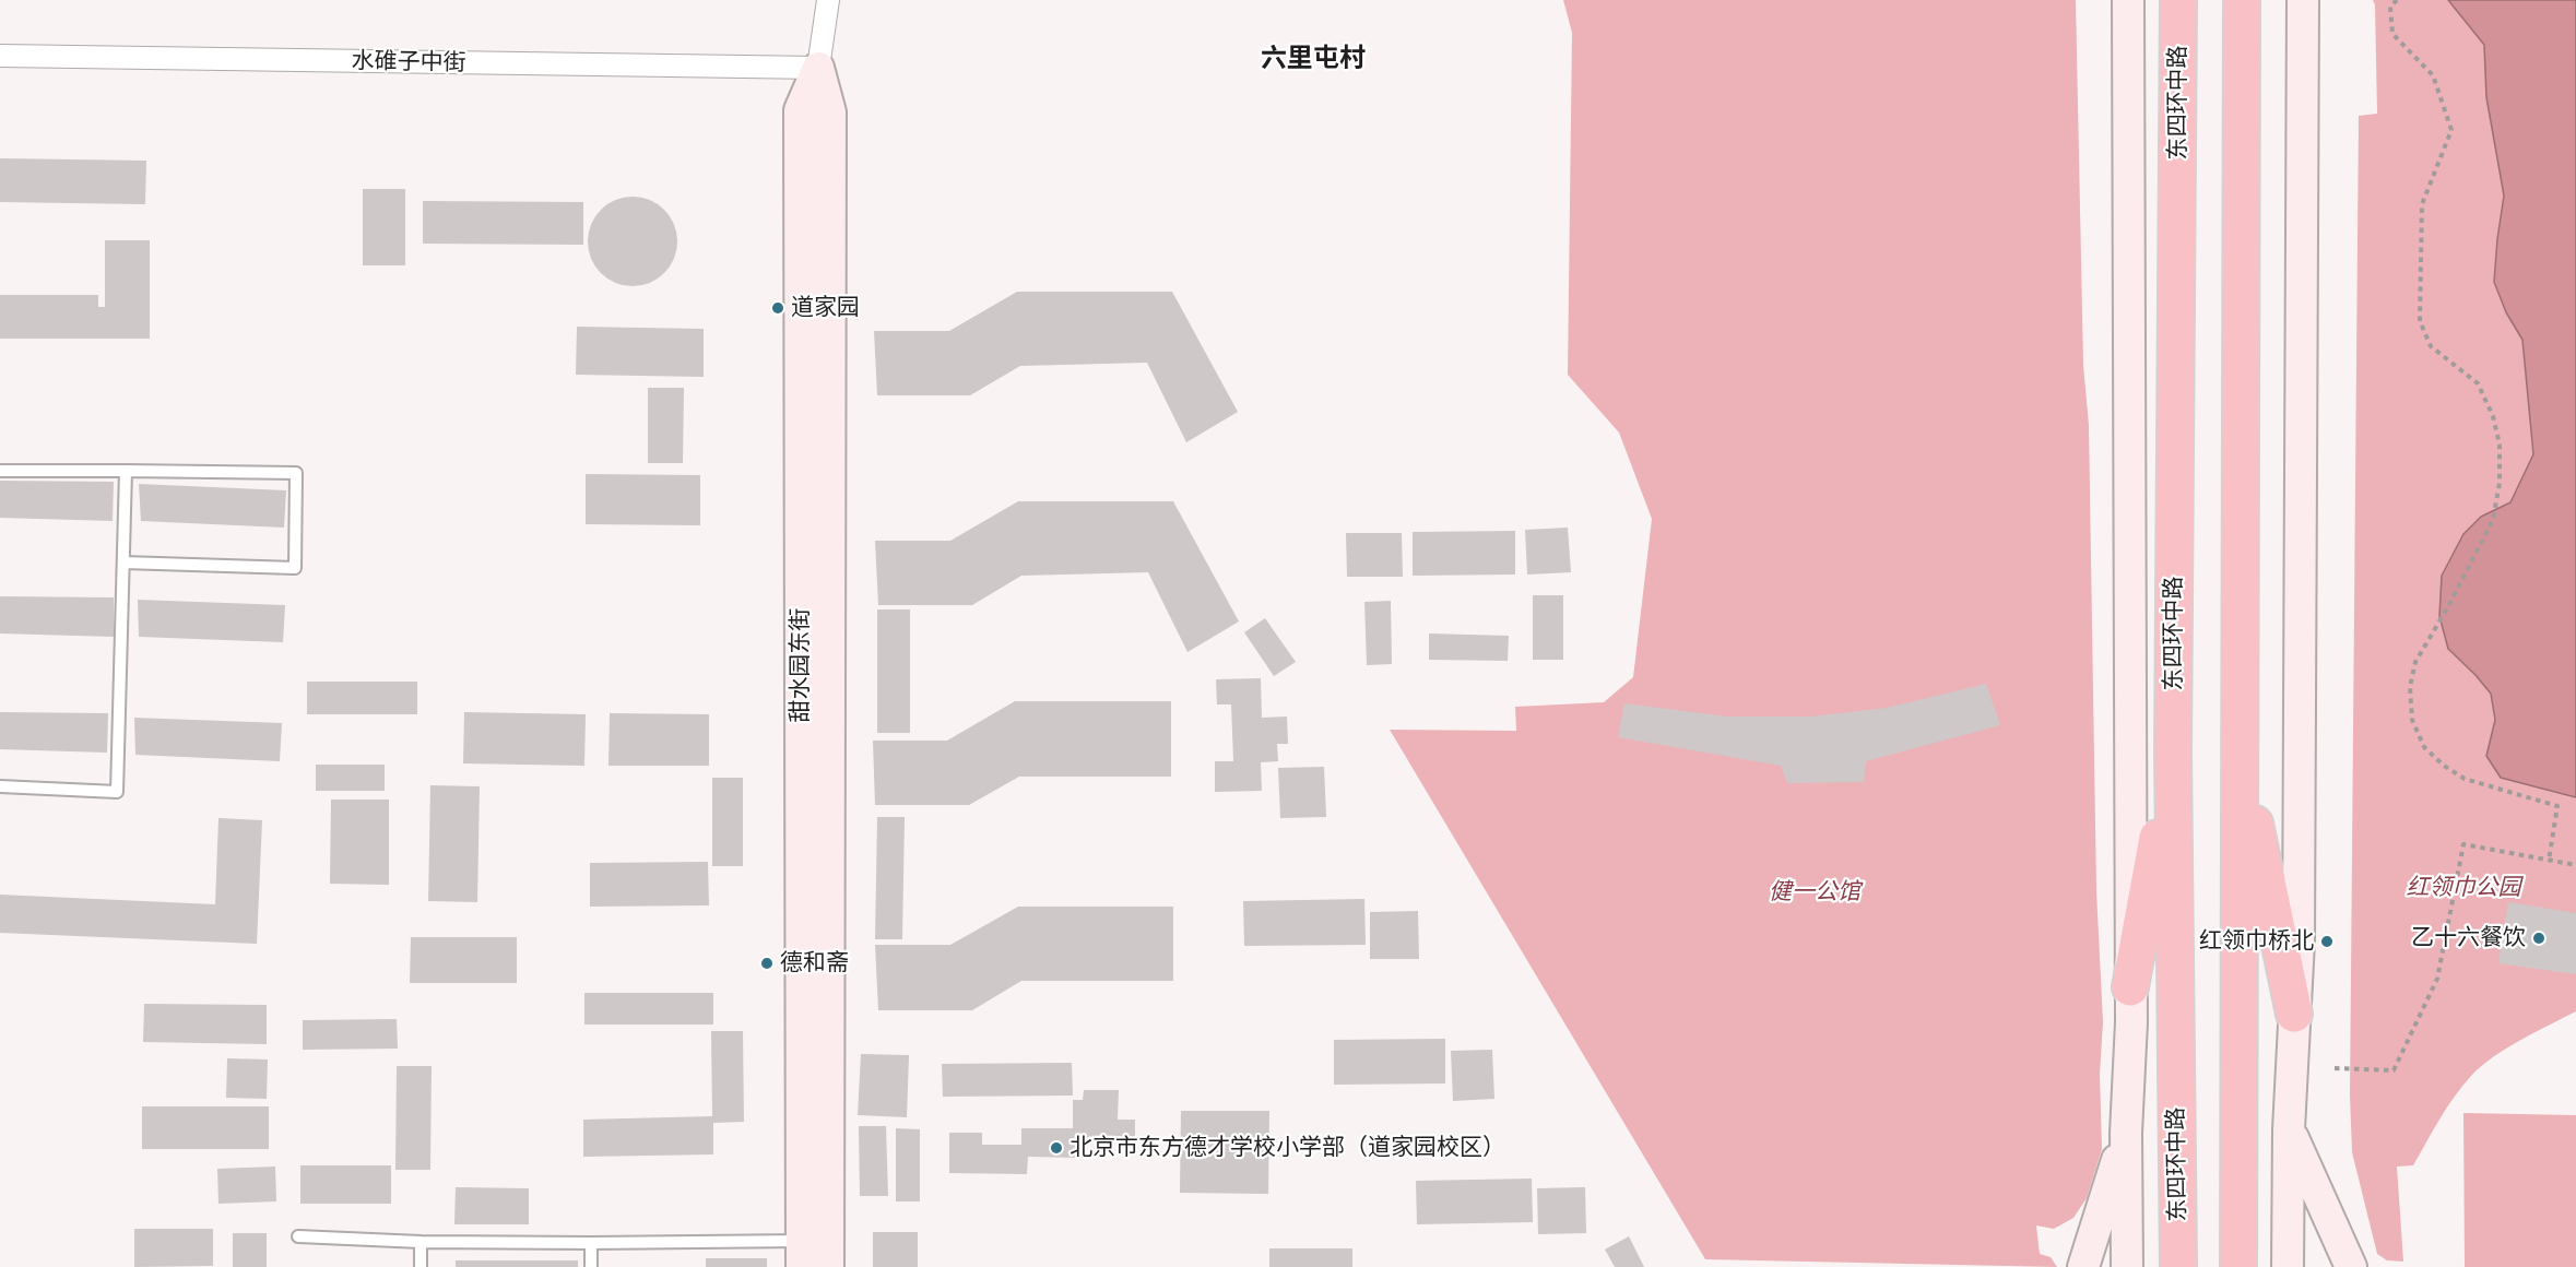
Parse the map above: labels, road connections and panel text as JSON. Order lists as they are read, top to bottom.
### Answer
{
  "streets": {
    "highway": ["东四环中路"],
    "street": ["水碓子中街", "甜水园东街"]
  },
  "crossings": [
    ["水碓子中街", "甜水园东街"]
  ],
  "districts": ["六里屯村"],
  "parks": ["红领巾公园", "健一公馆"],
  "places": [
    "道家园",
    "乙十六餐饮",
    "红领巾桥北",
    "德和斋",
    "北京市东方德才学校小学部（道家园校区）"
  ]
}
